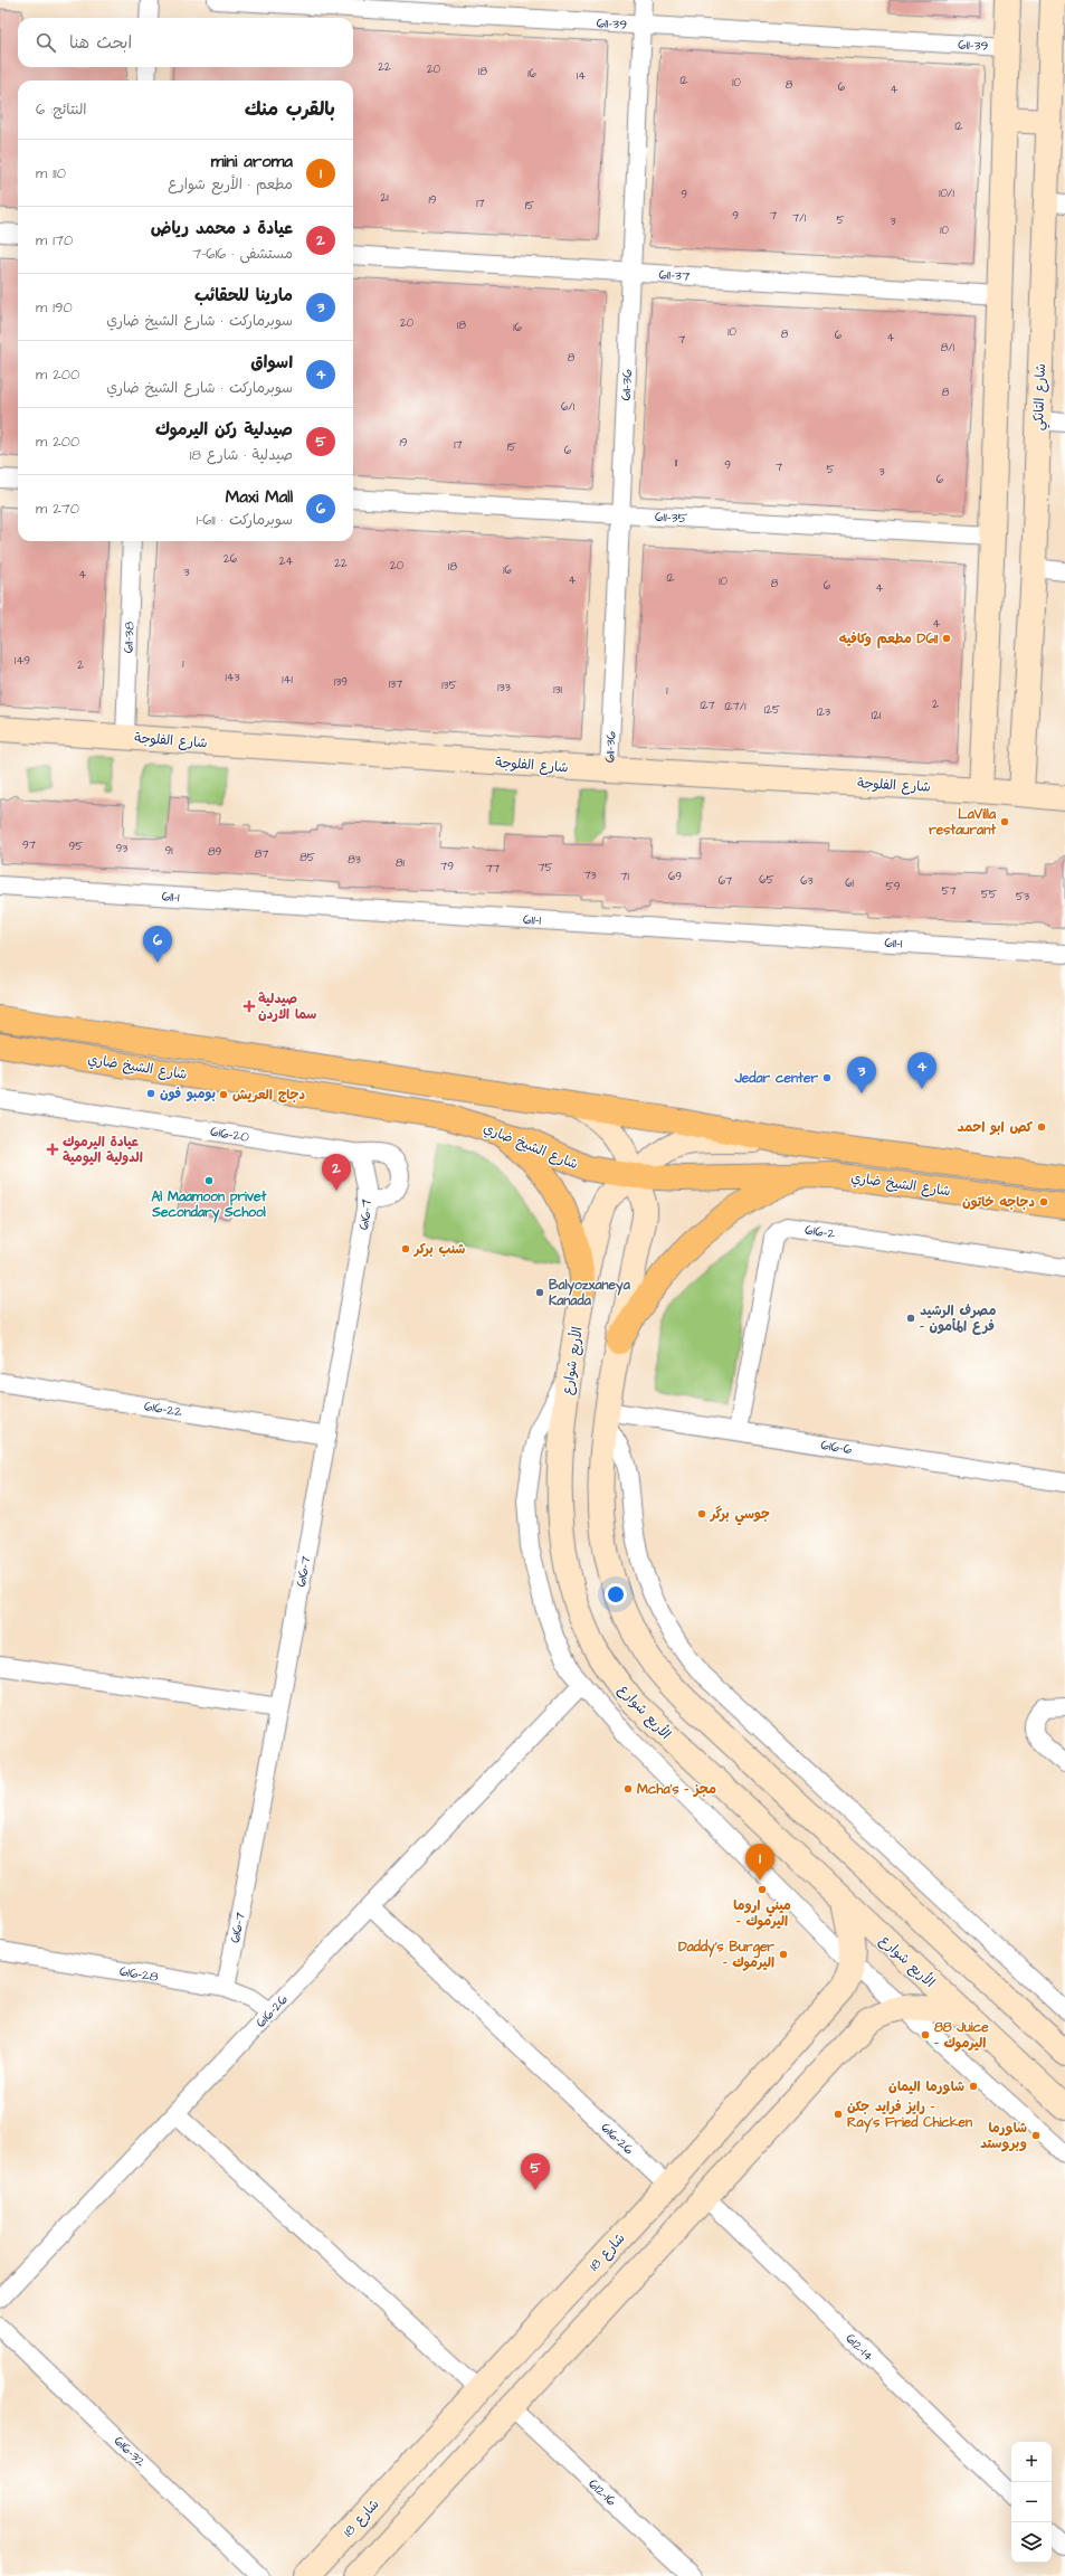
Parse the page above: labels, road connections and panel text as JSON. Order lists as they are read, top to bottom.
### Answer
{
  "streets": {
    "main road": ["شارع الشيخ ضاري"],
    "street": [
      "611-39",
      "611-37",
      "611-36",
      "شارع التانكي",
      "611-35",
      "611-38",
      "شارع الفلوجة",
      "611-1",
      "616-20",
      "616-7",
      "616-2",
      "الأربع شوارع",
      "616-22",
      "616-6",
      "616-28",
      "616-26",
      "شارع 18",
      "612-14",
      "616-32",
      "612-16"
    ]
  },
  "crossings": [
    ["611-39", "611-36"],
    ["611-37", "611-36"],
    ["611-36", "611-35"],
    ["611-36", "شارع الفلوجة"],
    ["شارع التانكي", "شارع الفلوجة"],
    ["611-38", "شارع الفلوجة"],
    ["شارع الشيخ ضاري", "الأربع شوارع"],
    ["616-20", "616-7"],
    ["616-7", "616-22"],
    ["616-7", "616-28"],
    ["616-2", "616-6"],
    ["الأربع شوارع", "شارع 18"],
    ["616-28", "616-26"],
    ["616-26", "شارع 18"]
  ],
  "places": {
    "other": [
      "مطعم وكافيه D611",
      "LaVilla restaurant",
      "Jedar center",
      "بومبو فون",
      "دجاج العريش",
      "كص ابو احمد",
      "Al Maamoon privet Secondary School",
      "دجاجه خاتون",
      "شنب بركر",
      "Balyozxaneya Kanada",
      "مصرف الرشيد - فرع المأمون",
      "جوسي برگر",
      "Mcha’s - مجز",
      "ميني اروما - اليرموك",
      "Daddy's Burger - اليرموك",
      "88 Juice - اليرموك",
      "شاورما اليمان",
      "رايز فرايد جكن - Ray's Fried Chicken",
      "شاورما وبروستد"
    ],
    "health": ["صيدلية سما الاردن", "عيادة اليرموك الدولية اليومية"]
  },
  "house_numbers": [
    "22",
    "20",
    "18",
    "16",
    "14",
    "12",
    "10",
    "8",
    "6",
    "4",
    "12",
    "10/1",
    "9",
    "21",
    "19",
    "17",
    "15",
    "9",
    "7",
    "7/1",
    "5",
    "3",
    "10",
    "20",
    "18",
    "16",
    "10",
    "8",
    "6",
    "4",
    "7",
    "8/1",
    "8",
    "8",
    "6/1",
    "19",
    "17",
    "15",
    "6",
    "11",
    "9",
    "7",
    "5",
    "3",
    "6",
    "26",
    "24",
    "22",
    "20",
    "18",
    "16",
    "3",
    "4",
    "12",
    "4",
    "10",
    "8",
    "6",
    "4",
    "4",
    "149",
    "1",
    "2",
    "143",
    "141",
    "139",
    "137",
    "135",
    "133",
    "131",
    "1",
    "2",
    "127",
    "127/1",
    "125",
    "123",
    "121",
    "97",
    "95",
    "93",
    "91",
    "89",
    "87",
    "85",
    "83",
    "81",
    "79",
    "75",
    "77",
    "73",
    "71",
    "69",
    "65",
    "67",
    "63",
    "61",
    "59",
    "57",
    "55",
    "53"
  ],
  "page": {
    "search": "ابحث هنا",
    "heading": ["بالقرب منك", "النتائج: 6"],
    "list": [
      {
        "mark": "1",
        "name": "mini aroma",
        "note": "مطعم · الأربع شوارع",
        "value": "110 m"
      },
      {
        "mark": "2",
        "name": "عيادة د محمد رياض",
        "note": "مستشفى · 616-7",
        "value": "170 m"
      },
      {
        "mark": "3",
        "name": "مارينا للحقائب",
        "note": "سوبرماركت · شارع الشيخ ضاري",
        "value": "190 m"
      },
      {
        "mark": "4",
        "name": "اسواق",
        "note": "سوبرماركت · شارع الشيخ ضاري",
        "value": "200 m"
      },
      {
        "mark": "5",
        "name": "صيدلية ركن اليرموك",
        "note": "صيدلية · شارع 18",
        "value": "200 m"
      },
      {
        "mark": "6",
        "name": "Maxi Mall",
        "note": "سوبرماركت · 611-1",
        "value": "270 m"
      }
    ],
    "pins": [
      "6",
      "4",
      "3",
      "2",
      "1",
      "5"
    ],
    "map_buttons": ["+", "−"]
  }
}
